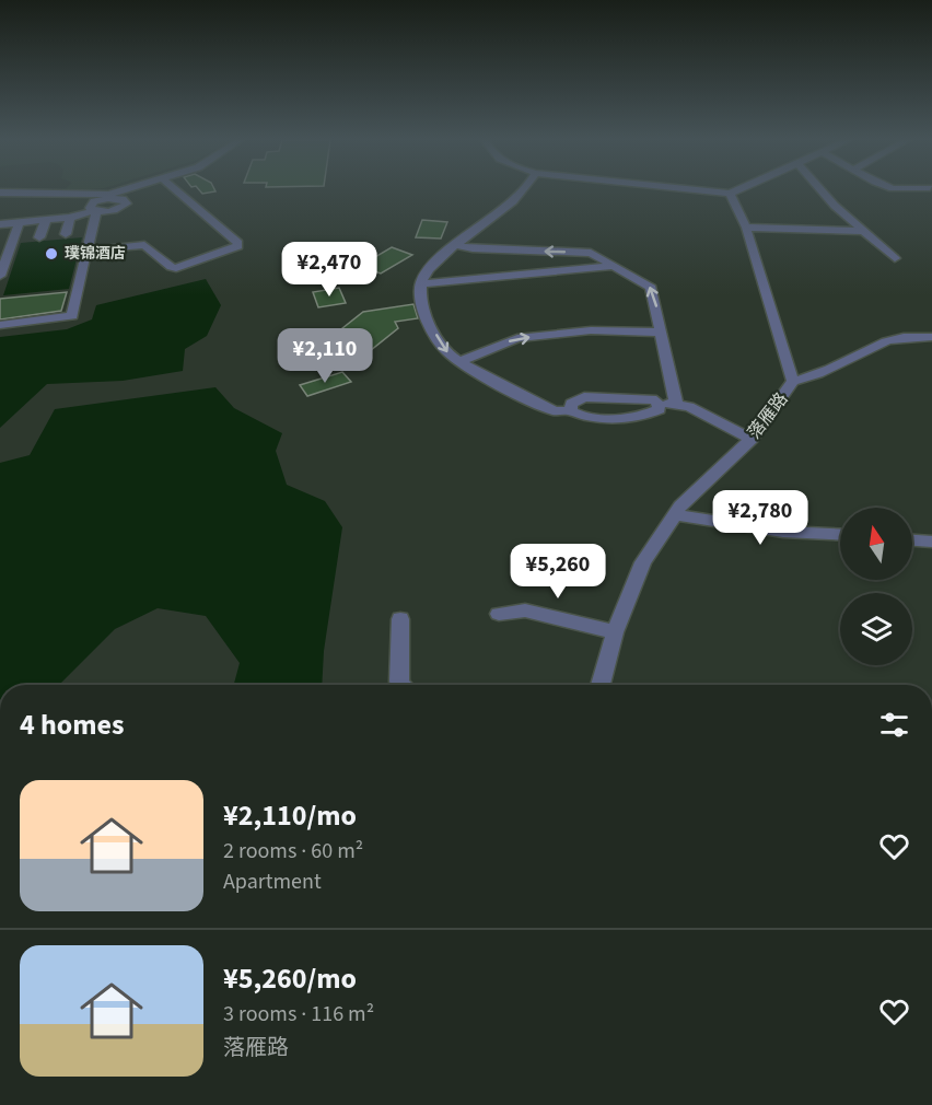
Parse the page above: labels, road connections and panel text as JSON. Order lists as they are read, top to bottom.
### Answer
{
  "streets": {
    "street": ["落雁路"]
  },
  "places": ["璞锦酒店"],
  "north": "top",
  "page": {
    "price": [
      "¥2,470",
      "¥2,110",
      "¥2,780",
      "¥5,260"
    ],
    "heading": "4 homes",
    "list": [
      {
        "name": "¥2,110/mo",
        "note": "2 rooms · 60 m² · Apartment"
      },
      {
        "name": "¥5,260/mo",
        "note": "3 rooms · 116 m² · 落雁路"
      }
    ]
  }
}
